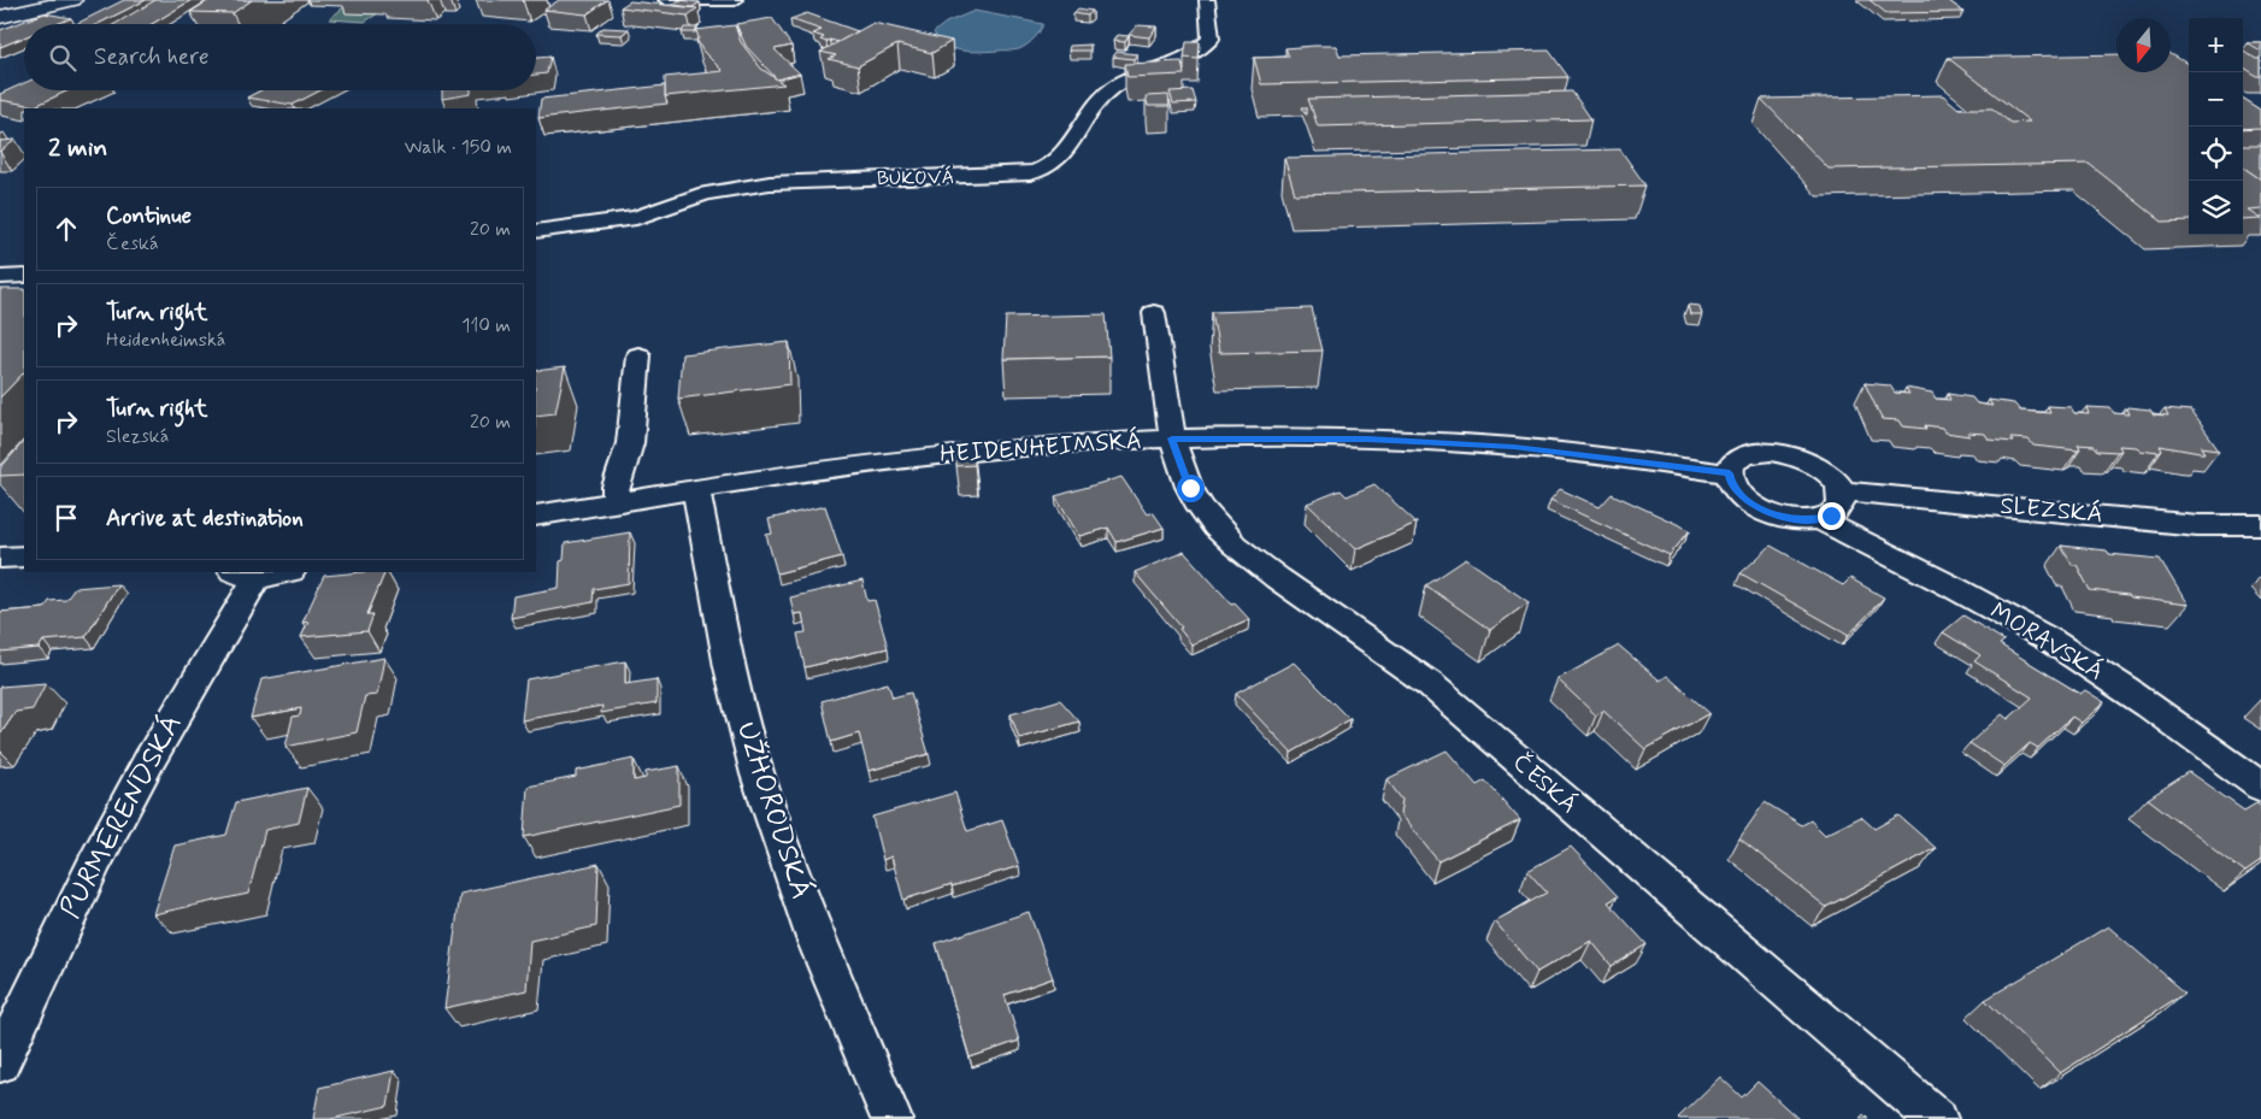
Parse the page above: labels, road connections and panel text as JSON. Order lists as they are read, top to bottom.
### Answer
{
  "streets": {
    "street": [
      "BUKOVÁ",
      "HEIDENHEIMSKÁ",
      "SLEZSKÁ",
      "MORAVSKÁ",
      "ČESKÁ",
      "UŽHORODSKÁ",
      "PURMERENDSKÁ"
    ]
  },
  "crossings": [
    ["HEIDENHEIMSKÁ", "ČESKÁ"],
    ["HEIDENHEIMSKÁ", "UŽHORODSKÁ"]
  ],
  "north": "bottom",
  "page": {
    "map_buttons": ["+", "−"],
    "search": "Search here",
    "heading": ["2 min", "Walk · 150 m"],
    "list": [
      ["Continue", "Česká", "20 m"],
      ["Turn right", "Heidenheimská", "110 m"],
      ["Turn right", "Slezská", "20 m"],
      "Arrive at destination"
    ]
  }
}
